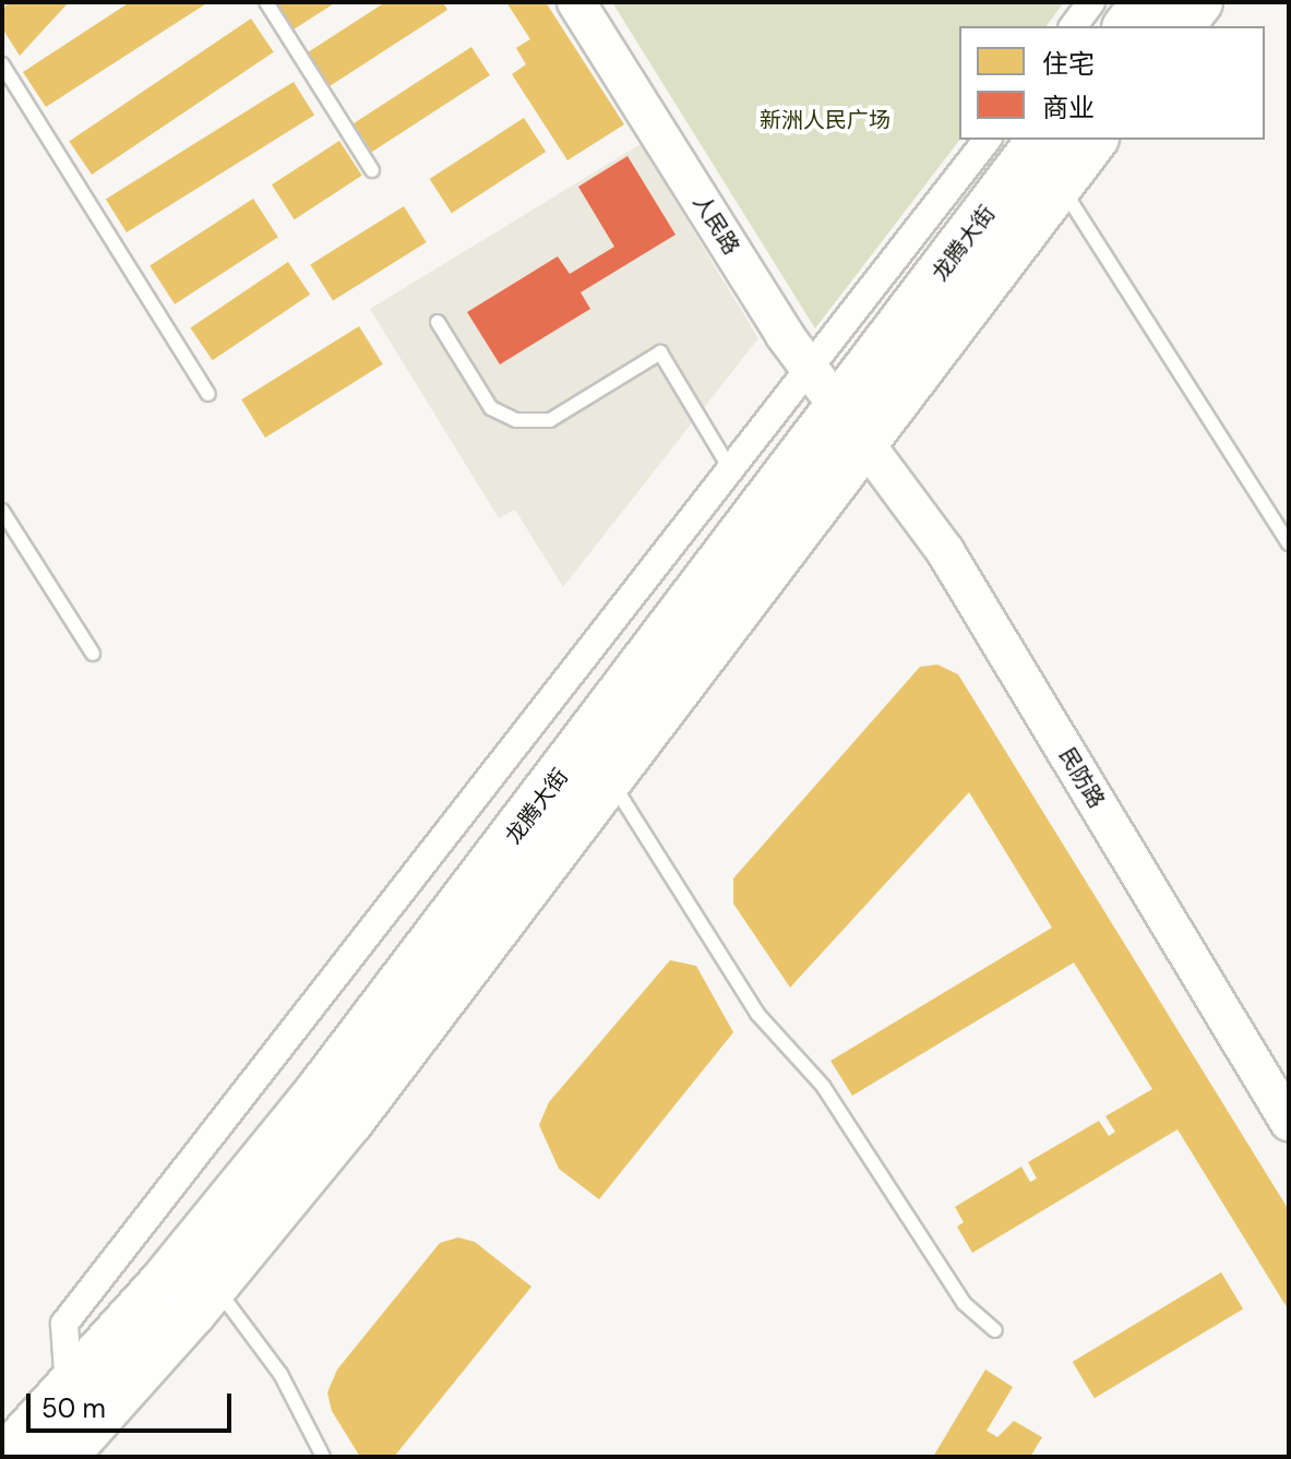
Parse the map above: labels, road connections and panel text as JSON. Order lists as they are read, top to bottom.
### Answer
{
  "streets": {
    "highway": ["龙腾大街"],
    "street": ["人民路", "民防路"]
  },
  "crossings": [
    ["人民路", "龙腾大街"],
    ["人民路", "民防路"],
    ["龙腾大街", "民防路"]
  ],
  "parks": ["新洲人民广场"],
  "legend": ["住宅", "商业"],
  "scale_bar": "50 m"
}
